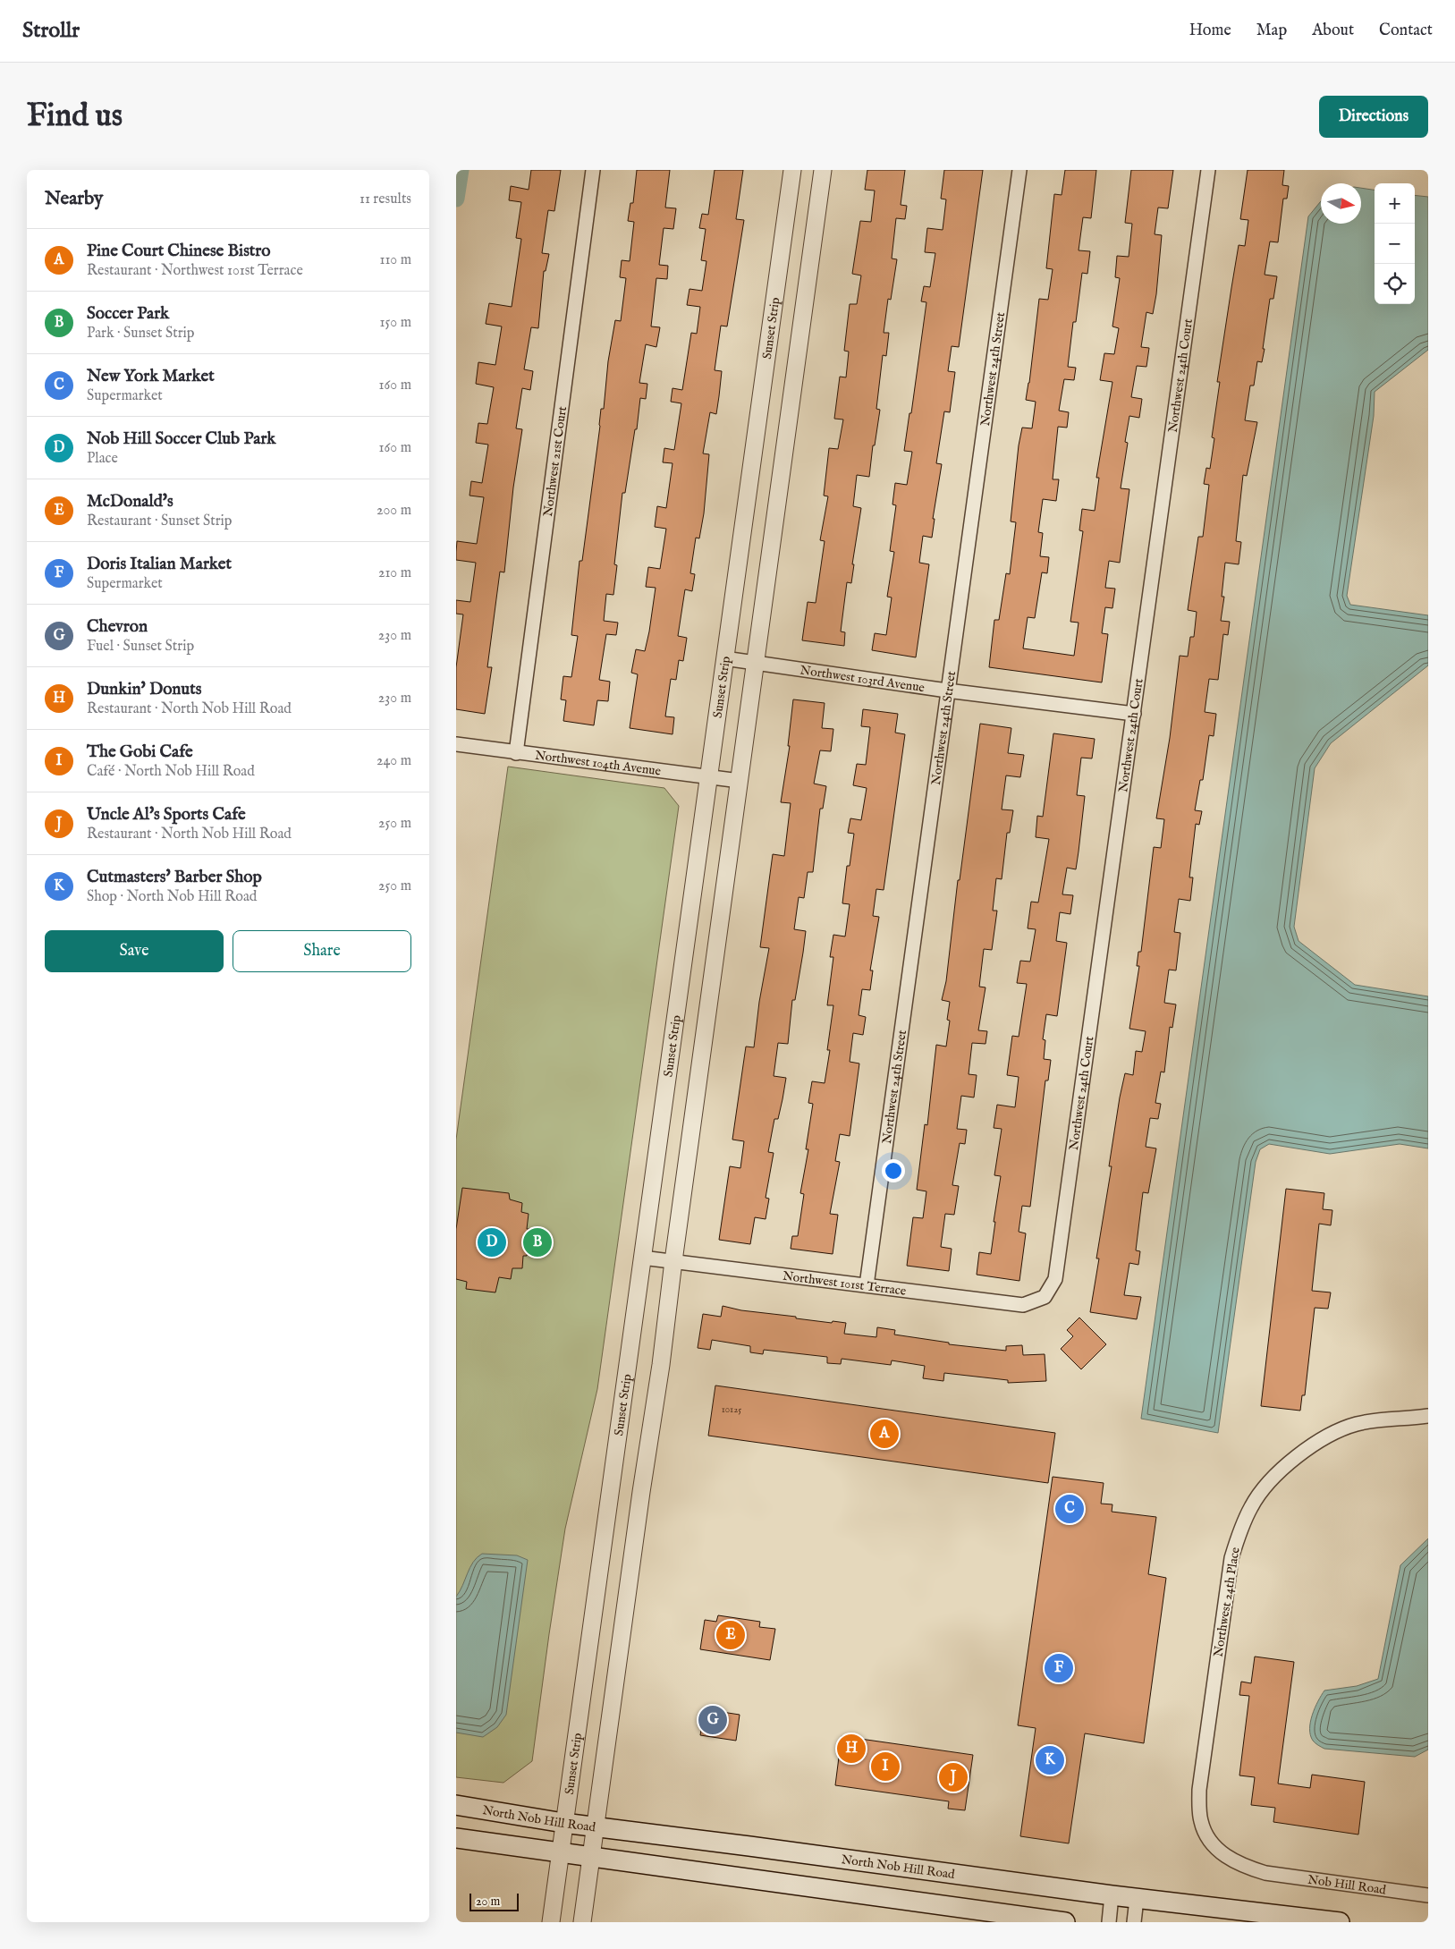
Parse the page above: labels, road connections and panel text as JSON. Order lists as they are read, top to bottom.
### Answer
{
  "streets": {
    "main road": ["North Nob Hill Road"],
    "street": [
      "Sunset Strip",
      "Northwest 24th Street",
      "Northwest 24th Court",
      "Northwest 21st Court",
      "Northwest 103rd Avenue",
      "Northwest 104th Avenue",
      "Northwest 101st Terrace",
      "Northwest 24th Place",
      "Nob Hill Road"
    ]
  },
  "crossings": [
    ["Sunset Strip", "Northwest 103rd Avenue"],
    ["Sunset Strip", "Northwest 104th Avenue"],
    ["Sunset Strip", "Northwest 101st Terrace"],
    ["Sunset Strip", "North Nob Hill Road"],
    ["Northwest 24th Street", "Northwest 103rd Avenue"],
    ["Northwest 24th Street", "Northwest 101st Terrace"],
    ["Northwest 24th Court", "Northwest 103rd Avenue"],
    ["Northwest 24th Court", "Northwest 101st Terrace"],
    ["Northwest 21st Court", "Northwest 104th Avenue"],
    ["Northwest 24th Place", "Nob Hill Road"]
  ],
  "house_numbers": ["10125"],
  "scale_bar": "20 m",
  "north": "right",
  "page": {
    "header": "Strollr",
    "nav": [
      "Home",
      "Map",
      "About",
      "Contact"
    ],
    "buttons": [
      "Directions",
      ["Save", "Share"]
    ],
    "title": "Find us",
    "heading": ["Nearby", "11 results"],
    "map_buttons": ["+", "−"],
    "list": [
      {
        "mark": "A",
        "name": "Pine Court Chinese Bistro",
        "note": "Restaurant · Northwest 101st Terrace",
        "value": "110 m"
      },
      {
        "mark": "B",
        "name": "Soccer Park",
        "note": "Park · Sunset Strip",
        "value": "150 m"
      },
      {
        "mark": "C",
        "name": "New York Market",
        "note": "Supermarket",
        "value": "160 m"
      },
      {
        "mark": "D",
        "name": "Nob Hill Soccer Club Park",
        "note": "Place",
        "value": "160 m"
      },
      {
        "mark": "E",
        "name": "McDonald's",
        "note": "Restaurant · Sunset Strip",
        "value": "200 m"
      },
      {
        "mark": "F",
        "name": "Doris Italian Market",
        "note": "Supermarket",
        "value": "210 m"
      },
      {
        "mark": "G",
        "name": "Chevron",
        "note": "Fuel · Sunset Strip",
        "value": "230 m"
      },
      {
        "mark": "H",
        "name": "Dunkin' Donuts",
        "note": "Restaurant · North Nob Hill Road",
        "value": "230 m"
      },
      {
        "mark": "I",
        "name": "The Gobi Cafe",
        "note": "Café · North Nob Hill Road",
        "value": "240 m"
      },
      {
        "mark": "J",
        "name": "Uncle Al's Sports Cafe",
        "note": "Restaurant · North Nob Hill Road",
        "value": "250 m"
      },
      {
        "mark": "K",
        "name": "Cutmasters' Barber Shop",
        "note": "Shop · North Nob Hill Road",
        "value": "250 m"
      }
    ],
    "pins": [
      "B",
      "D",
      "A",
      "C",
      "E",
      "F",
      "G",
      "H",
      "K",
      "I",
      "J"
    ],
    "scale": "20 m"
  }
}
